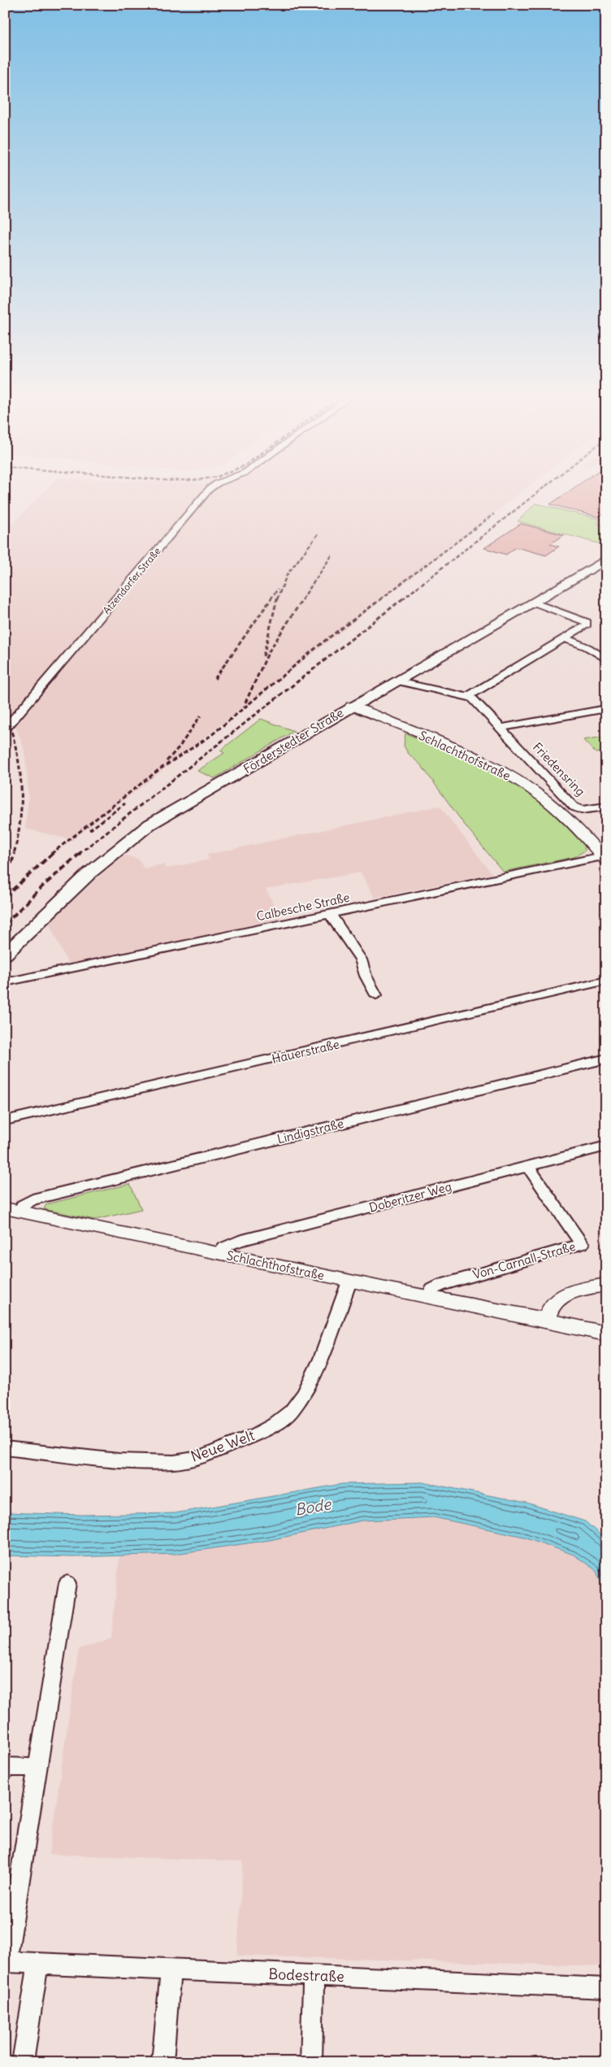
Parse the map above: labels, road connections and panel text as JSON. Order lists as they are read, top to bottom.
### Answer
{
  "streets": {
    "main road": ["Förderstedter Straße"],
    "street": [
      "Atzendorfer Straße",
      "Schlachthofstraße",
      "Friedensring",
      "Calbesche Straße",
      "Häuerstraße",
      "Lindigstraße",
      "Doberitzer Weg",
      "Von-Carnall-Straße",
      "Neue Welt",
      "Bodestraße"
    ]
  },
  "crossings": [
    ["Förderstedter Straße", "Schlachthofstraße"],
    ["Förderstedter Straße", "Friedensring"],
    ["Schlachthofstraße", "Calbesche Straße"],
    ["Schlachthofstraße", "Lindigstraße"],
    ["Schlachthofstraße", "Doberitzer Weg"],
    ["Schlachthofstraße", "Von-Carnall-Straße"],
    ["Schlachthofstraße", "Neue Welt"],
    ["Doberitzer Weg", "Von-Carnall-Straße"]
  ],
  "water": ["Bode"]
}
